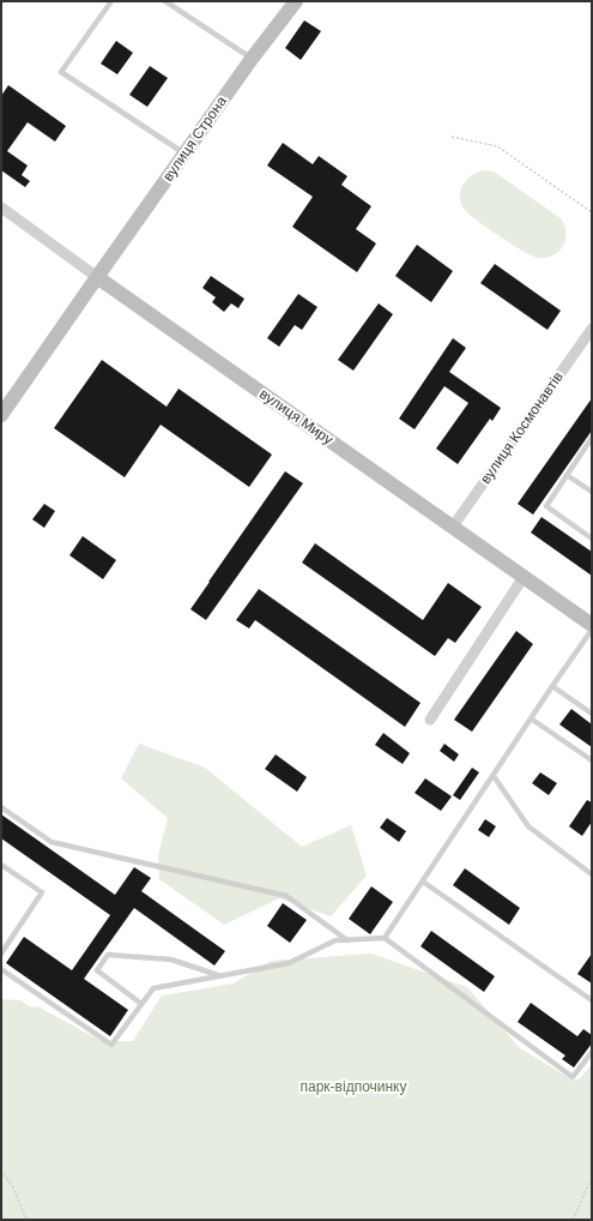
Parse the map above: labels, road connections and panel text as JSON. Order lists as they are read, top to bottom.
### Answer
{
  "streets": {
    "main road": ["вулиця Строна", "вулиця Миру"],
    "street": ["вулиця Космонавтів"]
  },
  "crossings": [
    ["вулиця Строна", "вулиця Миру"],
    ["вулиця Миру", "вулиця Космонавтів"]
  ],
  "parks": ["парк-відпочинку"]
}
